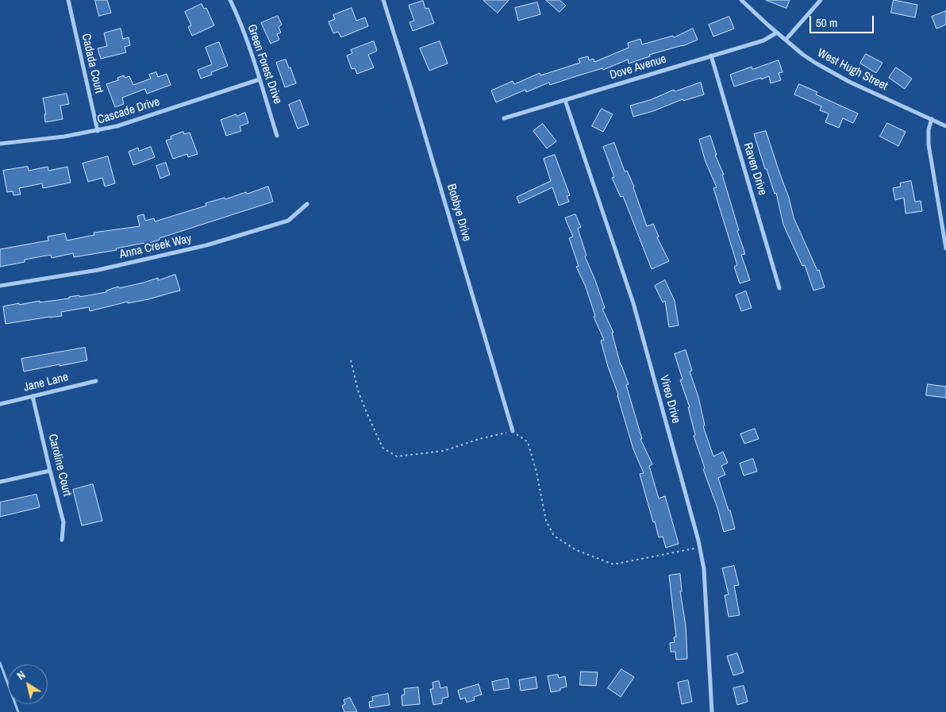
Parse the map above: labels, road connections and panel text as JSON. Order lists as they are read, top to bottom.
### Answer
{
  "streets": {
    "street": [
      "Cadada Court",
      "Green Forest Drive",
      "Dove Avenue",
      "West Hugh Street",
      "Cascade Drive",
      "Raven Drive",
      "Bobbye Drive",
      "Anna Creek Way",
      "Jane Lane",
      "Vireo Drive",
      "Caroline Court"
    ]
  },
  "crossings": [
    ["Cadada Court", "Cascade Drive"],
    ["Green Forest Drive", "Cascade Drive"],
    ["Dove Avenue", "West Hugh Street"],
    ["Dove Avenue", "Raven Drive"],
    ["Dove Avenue", "Vireo Drive"],
    ["Jane Lane", "Caroline Court"]
  ],
  "scale_bar": "50 m",
  "north": "top left"
}
